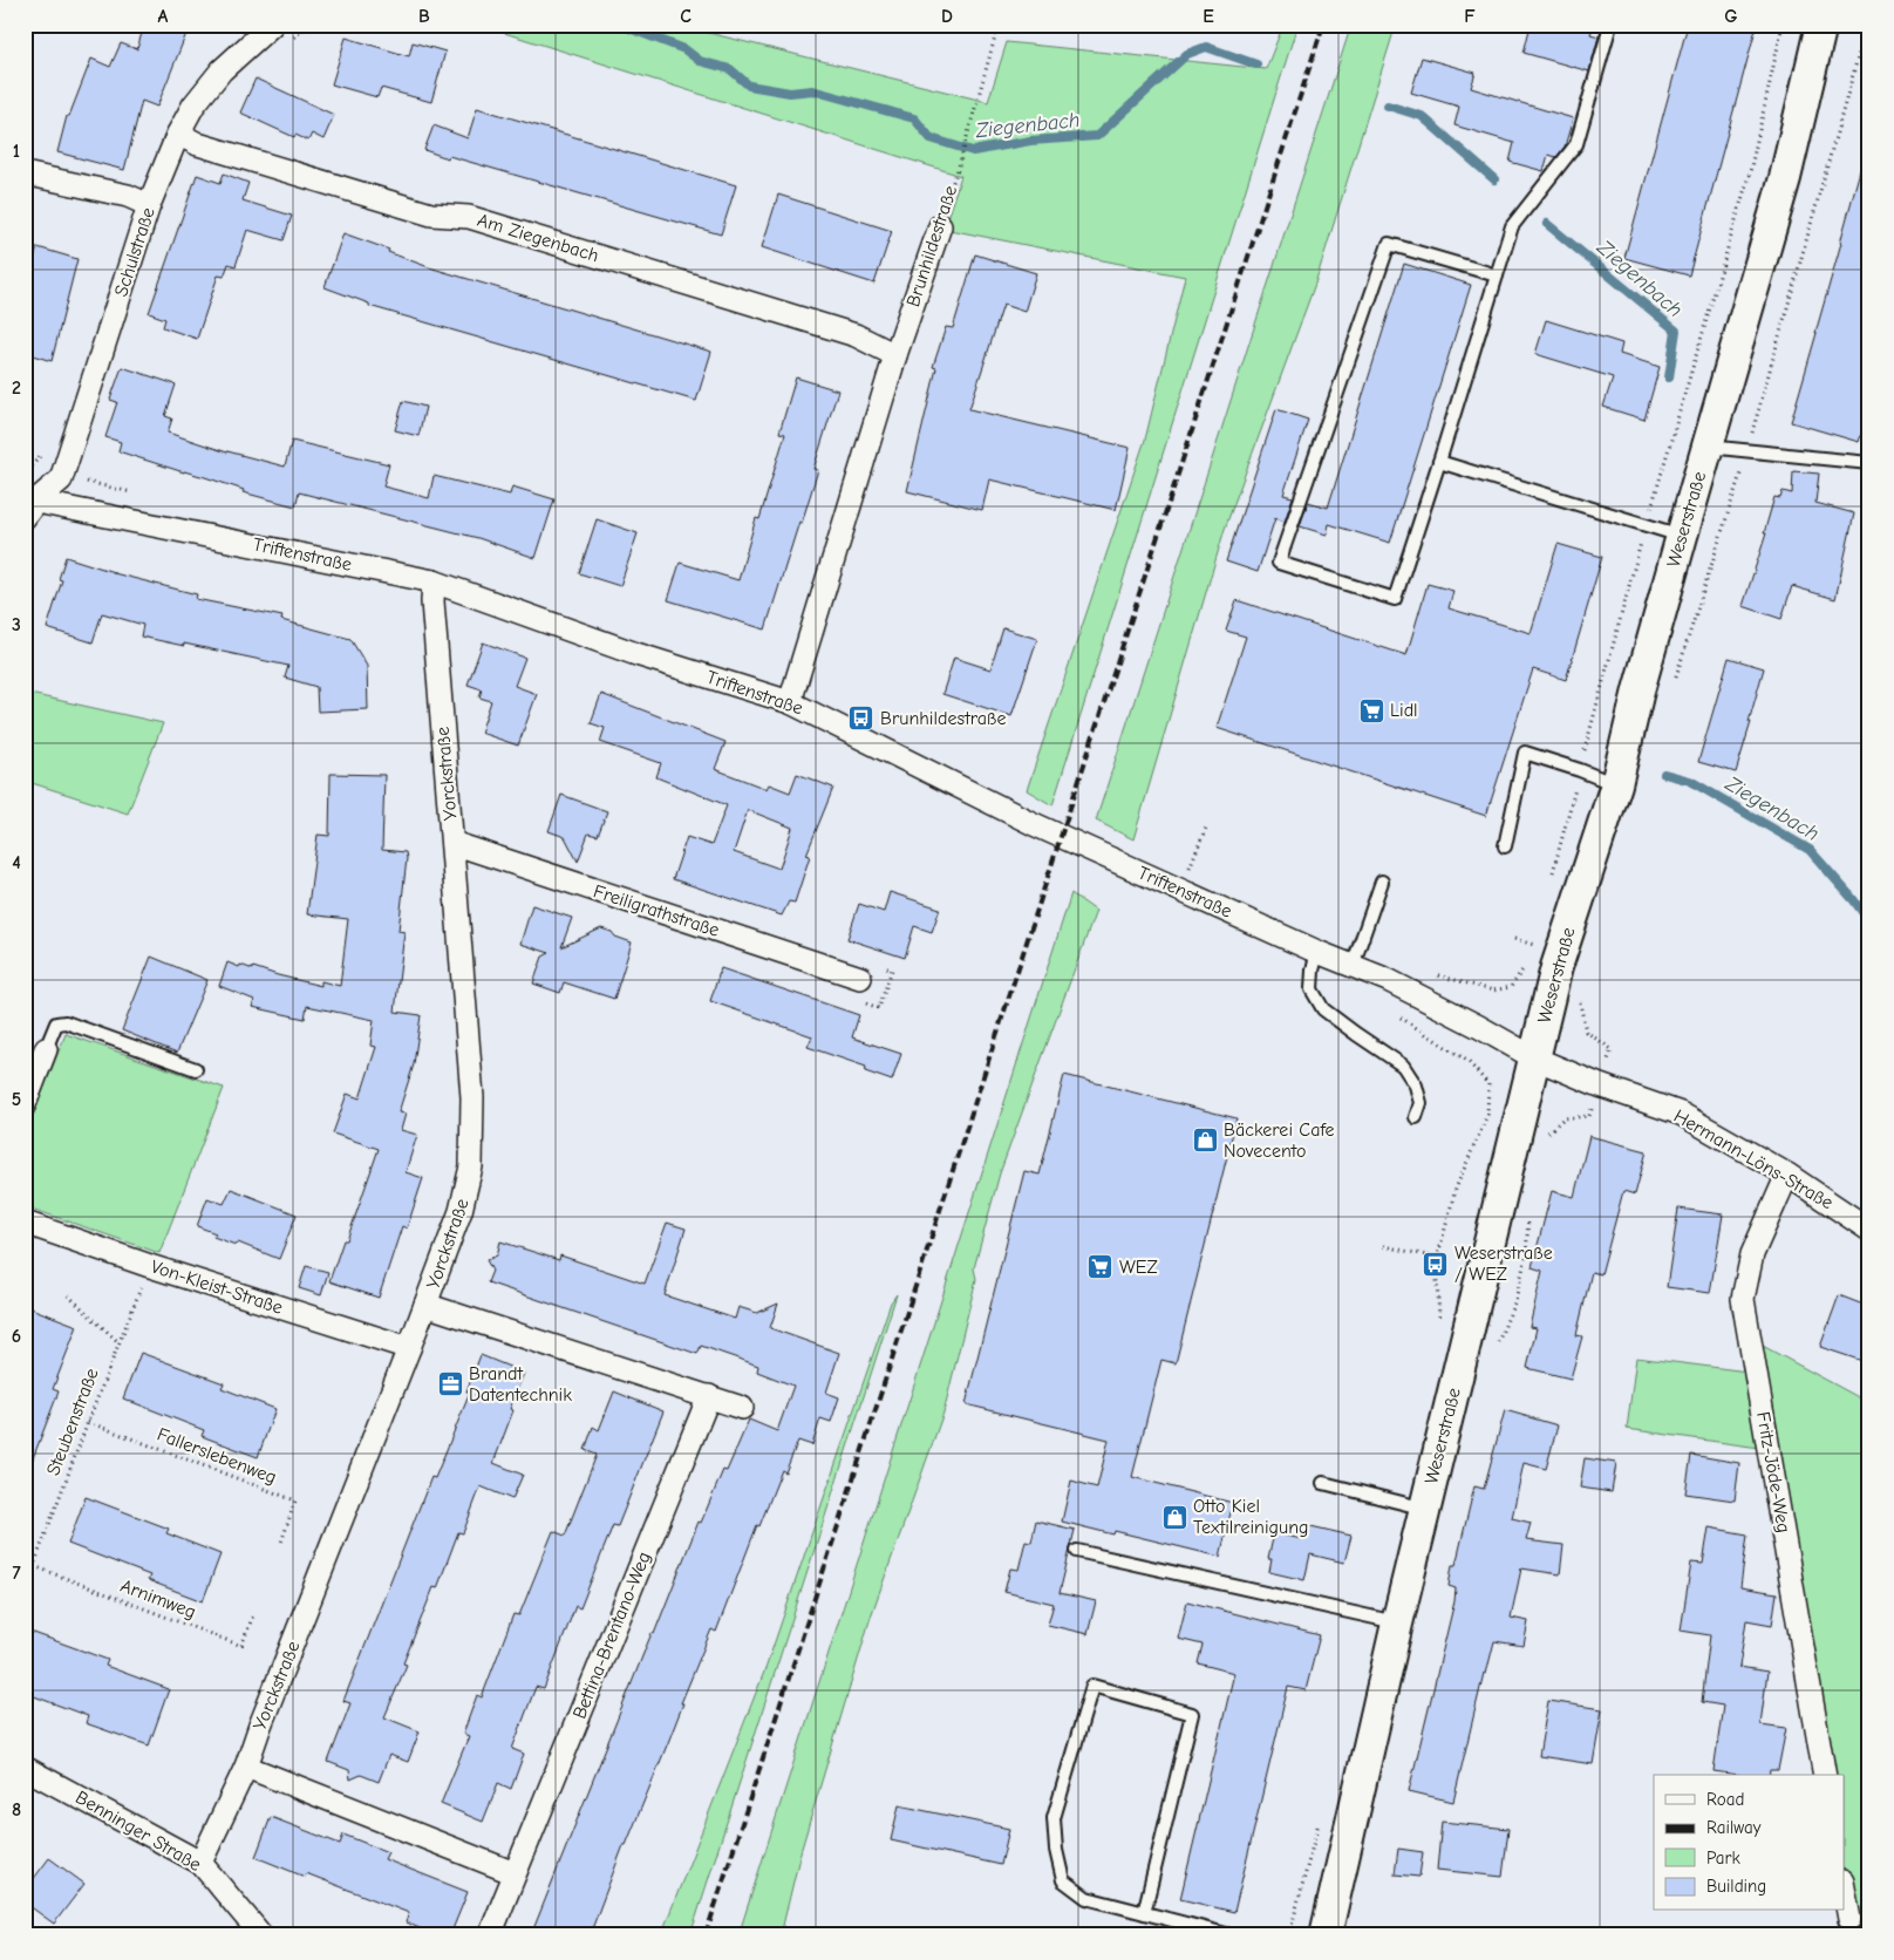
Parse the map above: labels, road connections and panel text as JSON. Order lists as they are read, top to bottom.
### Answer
{
  "streets": {
    "street": [
      "Am Ziegenbach",
      "Brunhildestraße",
      "Schulstraße",
      "Weserstraße",
      "Triftenstraße",
      "Yorckstraße",
      "Freiligrathstraße",
      "Hermann-Löns-Straße",
      "Von-Kleist-Straße",
      "Fritz-Jöde-Weg",
      "Bettina-Brentano-Weg",
      "Benninger Straße"
    ],
    "path": ["Steubenstraße", "Fallerslebenweg", "Arnimweg"]
  },
  "crossings": [
    ["Am Ziegenbach", "Brunhildestraße"],
    ["Am Ziegenbach", "Schulstraße"],
    ["Brunhildestraße", "Triftenstraße"],
    ["Schulstraße", "Triftenstraße"],
    ["Weserstraße", "Triftenstraße"],
    ["Weserstraße", "Hermann-Löns-Straße"],
    ["Triftenstraße", "Yorckstraße"],
    ["Triftenstraße", "Hermann-Löns-Straße"],
    ["Yorckstraße", "Freiligrathstraße"],
    ["Yorckstraße", "Von-Kleist-Straße"],
    ["Yorckstraße", "Benninger Straße"],
    ["Hermann-Löns-Straße", "Fritz-Jöde-Weg"],
    ["Von-Kleist-Straße", "Steubenstraße"],
    ["Steubenstraße", "Fallerslebenweg"],
    ["Steubenstraße", "Arnimweg"]
  ],
  "water": ["Ziegenbach"],
  "places": {
    "supermarket": ["Lidl", "WEZ"],
    "bus stop": ["Brunhildestraße", "Weserstraße / WEZ"],
    "shop": ["Bäckerei Cafe Novecento", "Otto Kiel Textilreinigung"],
    "office": ["Brandt Datentechnik"]
  },
  "legend": [
    "Road",
    "Railway",
    "Park",
    "Building"
  ],
  "grid": {
    "columns": [
      "A",
      "B",
      "C",
      "D",
      "E",
      "F",
      "G"
    ],
    "rows": [
      "1",
      "2",
      "3",
      "4",
      "5",
      "6",
      "7",
      "8"
    ]
  }
}
